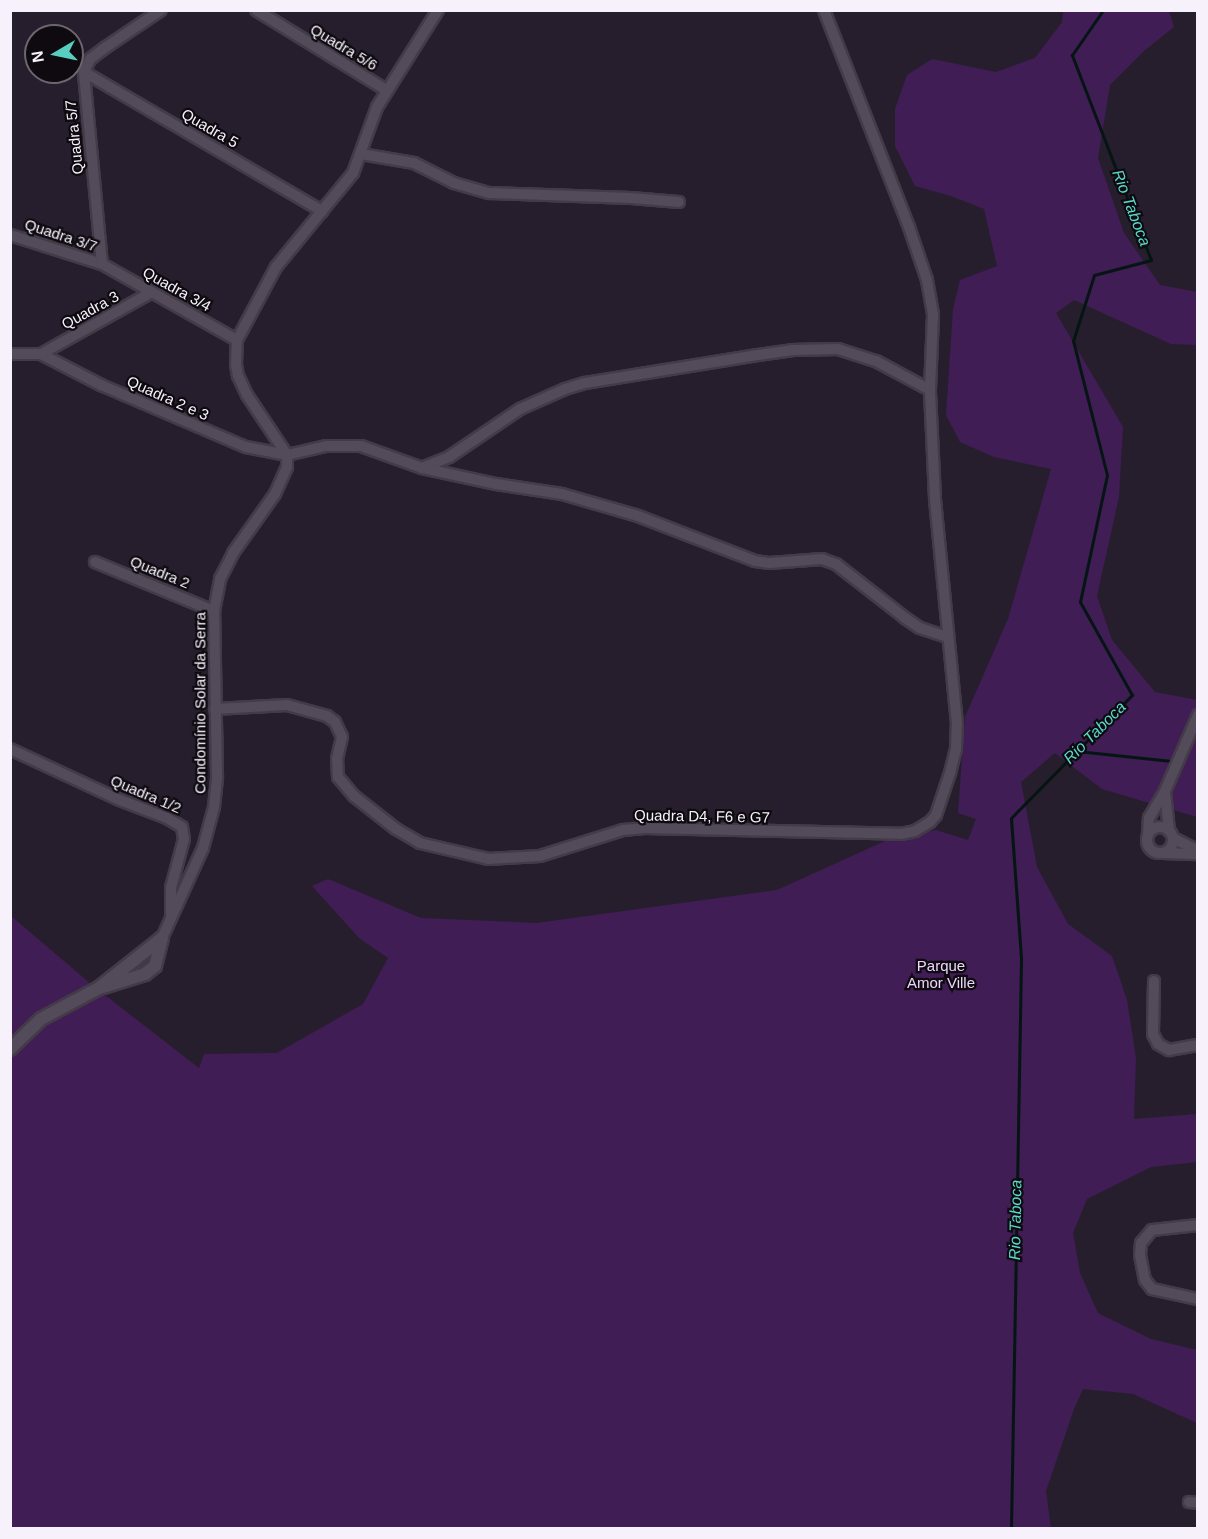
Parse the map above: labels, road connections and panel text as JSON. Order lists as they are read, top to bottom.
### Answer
{
  "streets": {
    "street": [
      "Quadra 5/6",
      "Quadra 5",
      "Quadra 5/7",
      "Quadra 3/7",
      "Quadra 3/4",
      "Quadra 3",
      "Quadra 2 e 3",
      "Quadra 2",
      "Condomínio Solar da Serra",
      "Quadra 1/2",
      "Quadra D4, F6 e G7"
    ]
  },
  "crossings": [
    ["Quadra 5", "Quadra 5/7"],
    ["Quadra 5/7", "Quadra 3/7"],
    ["Quadra 5/7", "Quadra 3/4"],
    ["Quadra 3/7", "Quadra 3/4"],
    ["Quadra 3/4", "Quadra 3"],
    ["Quadra 3", "Quadra 2 e 3"],
    ["Quadra 2 e 3", "Condomínio Solar da Serra"],
    ["Quadra 2", "Condomínio Solar da Serra"],
    ["Condomínio Solar da Serra", "Quadra 1/2"],
    ["Condomínio Solar da Serra", "Quadra D4, F6 e G7"]
  ],
  "water": ["Rio Taboca"],
  "parks": ["Parque Amor Ville"],
  "north": "left"
}
